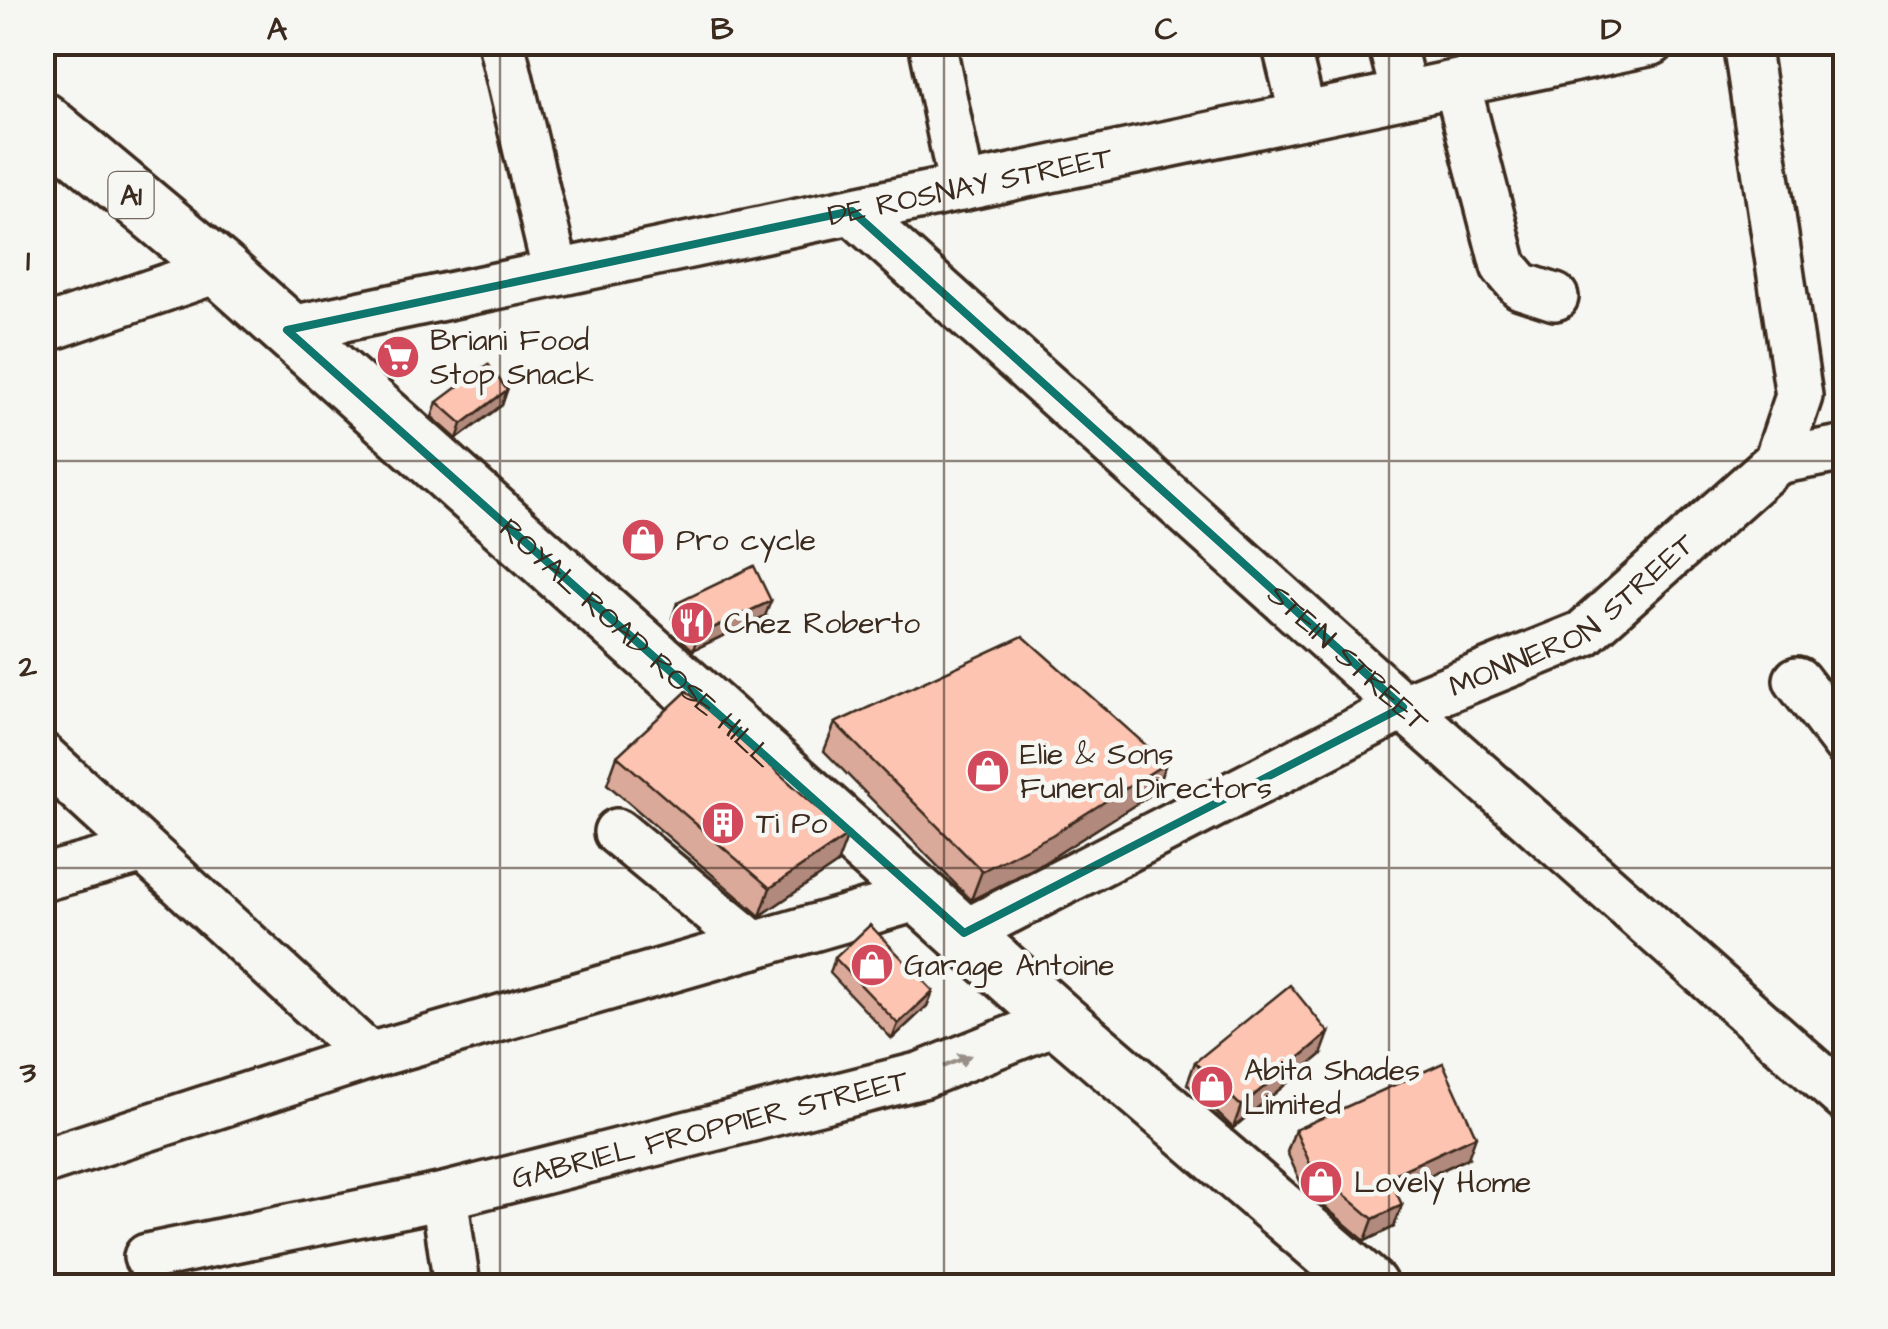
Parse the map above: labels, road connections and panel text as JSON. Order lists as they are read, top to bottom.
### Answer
{
  "streets": {
    "main road": ["A1", "ROYAL ROAD ROSE HILL"],
    "street": [
      "DE ROSNAY STREET",
      "MONNERON STREET",
      "STEIN STREET",
      "GABRIEL FROPPIER STREET"
    ]
  },
  "crossings": [
    ["DE ROSNAY STREET", "ROYAL ROAD ROSE HILL"],
    ["DE ROSNAY STREET", "STEIN STREET"],
    ["MONNERON STREET", "ROYAL ROAD ROSE HILL"],
    ["MONNERON STREET", "STEIN STREET"],
    ["ROYAL ROAD ROSE HILL", "GABRIEL FROPPIER STREET"]
  ],
  "places": {
    "supermarket": ["Briani Food Stop Snack"],
    "shop": [
      "Pro cycle",
      "Elie & Sons Funeral Directors",
      "Garage Antoine",
      "Abita Shades Limited",
      "Lovely Home"
    ],
    "restaurant": ["Chez Roberto"],
    "building": ["Ti Po"]
  },
  "grid": {
    "columns": [
      "A",
      "B",
      "C",
      "D"
    ],
    "rows": ["1", "2", "3"]
  }
}
